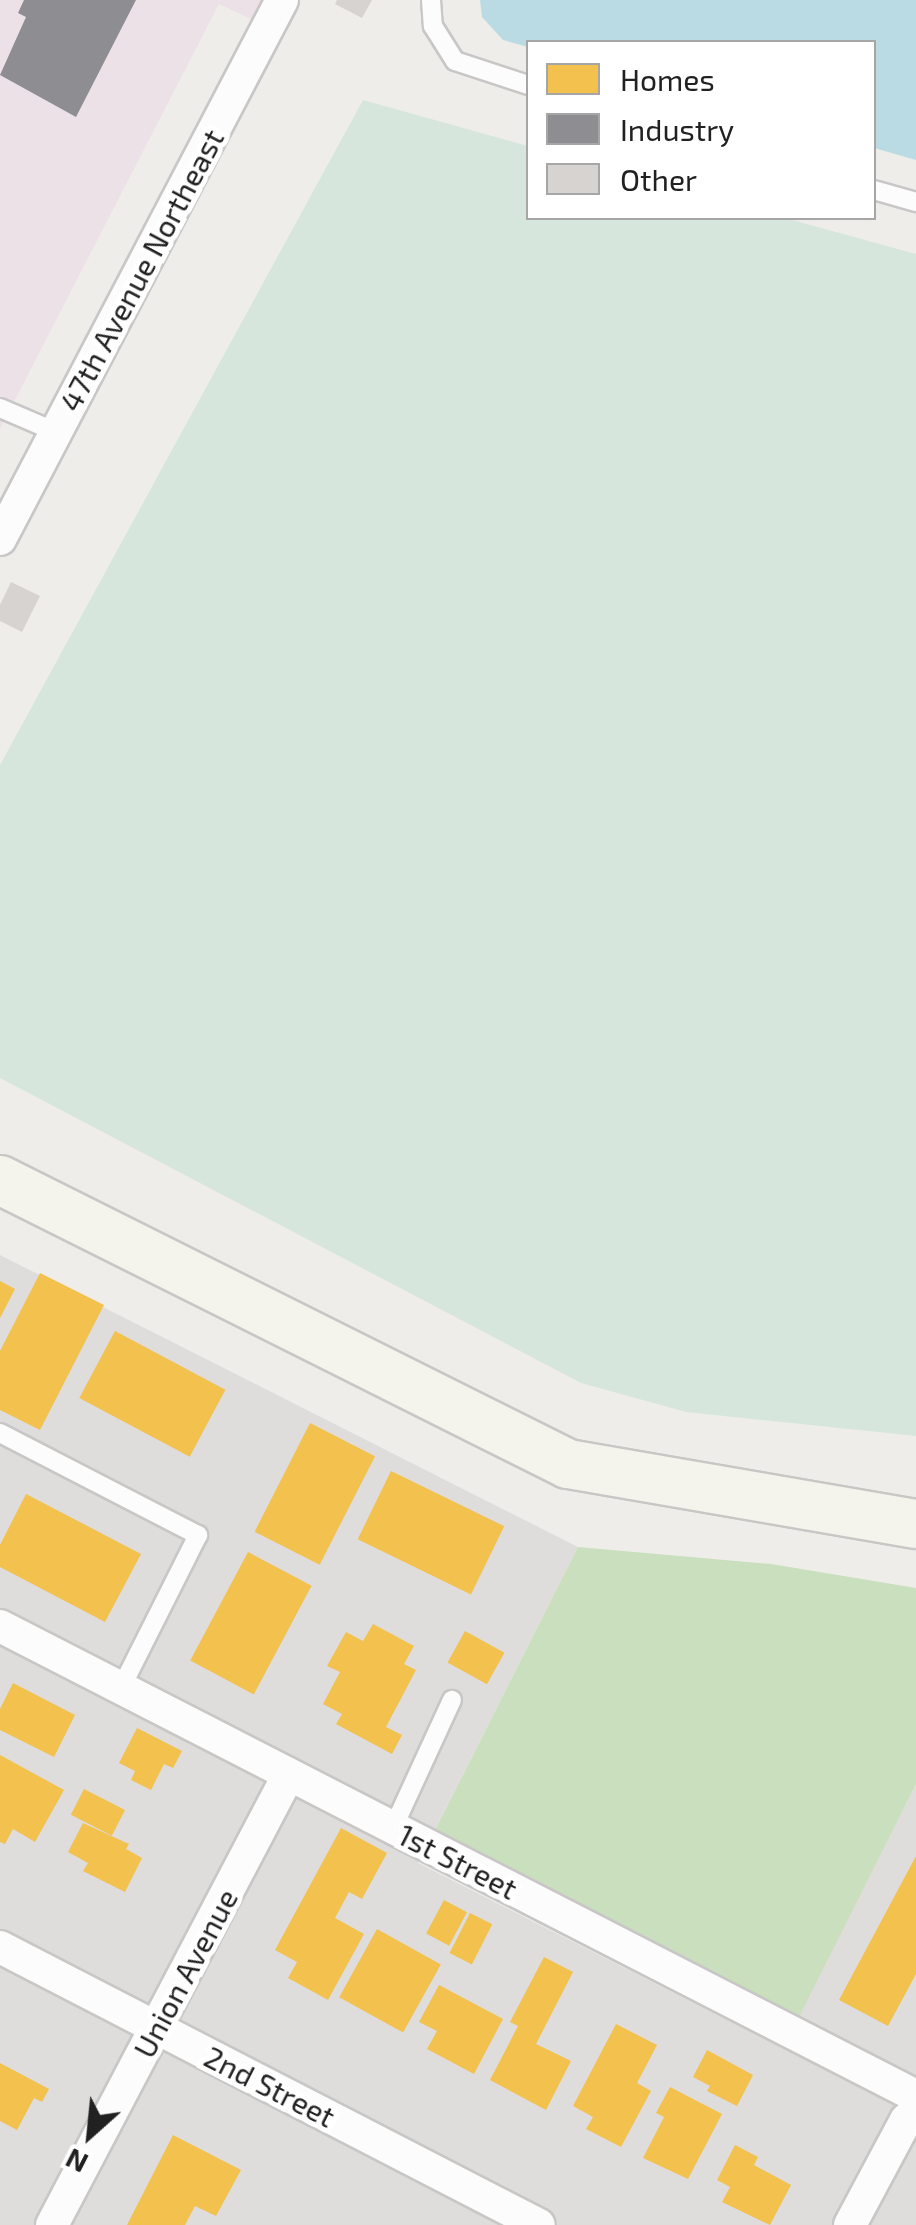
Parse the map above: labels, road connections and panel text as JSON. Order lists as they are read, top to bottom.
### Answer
{
  "streets": {
    "street": [
      "47th Avenue Northeast",
      "1st Street",
      "Union Avenue",
      "2nd Street"
    ]
  },
  "crossings": [
    ["1st Street", "Union Avenue"],
    ["Union Avenue", "2nd Street"]
  ],
  "legend": ["Homes", "Industry", "Other"],
  "north": "bottom left"
}
